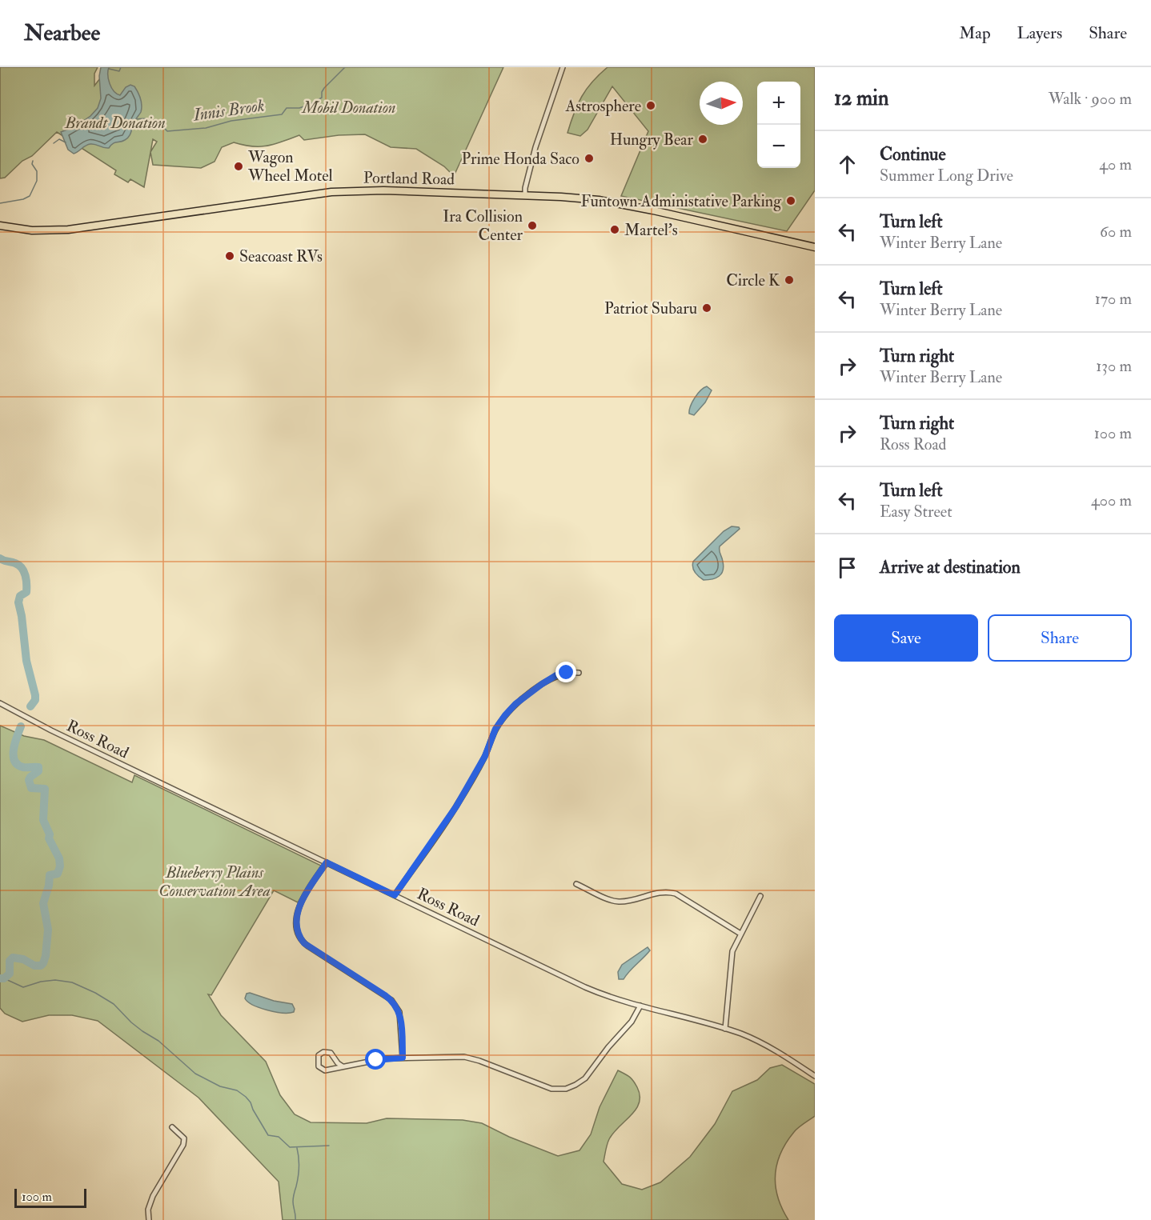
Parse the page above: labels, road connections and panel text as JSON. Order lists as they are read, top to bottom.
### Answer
{
  "streets": {
    "main road": ["Portland Road"],
    "street": ["Ross Road"]
  },
  "water": ["Innis Brook"],
  "parks": ["Mobil Donation", "Brandt Donation", "Blueberry Plains Conservation Area"],
  "places": [
    "Astrosphere",
    "Hungry Bear",
    "Prime Honda Saco",
    "Wagon Wheel Motel",
    "Funtown Administative Parking",
    "Ira Collision Center",
    "Martel's",
    "Seacoast RVs",
    "Circle K",
    "Patriot Subaru"
  ],
  "scale_bar": "100 m",
  "north": "right",
  "page": {
    "header": "Nearbee",
    "nav": ["Map", "Layers", "Share"],
    "heading": ["12 min", "Walk · 900 m"],
    "map_buttons": ["+", "−"],
    "list": [
      ["Continue", "Summer Long Drive", "40 m"],
      ["Turn left", "Winter Berry Lane", "60 m"],
      ["Turn left", "Winter Berry Lane", "170 m"],
      ["Turn right", "Winter Berry Lane", "130 m"],
      ["Turn right", "Ross Road", "100 m"],
      ["Turn left", "Easy Street", "400 m"],
      "Arrive at destination"
    ],
    "buttons": ["Save", "Share"],
    "scale": "100 m"
  }
}
